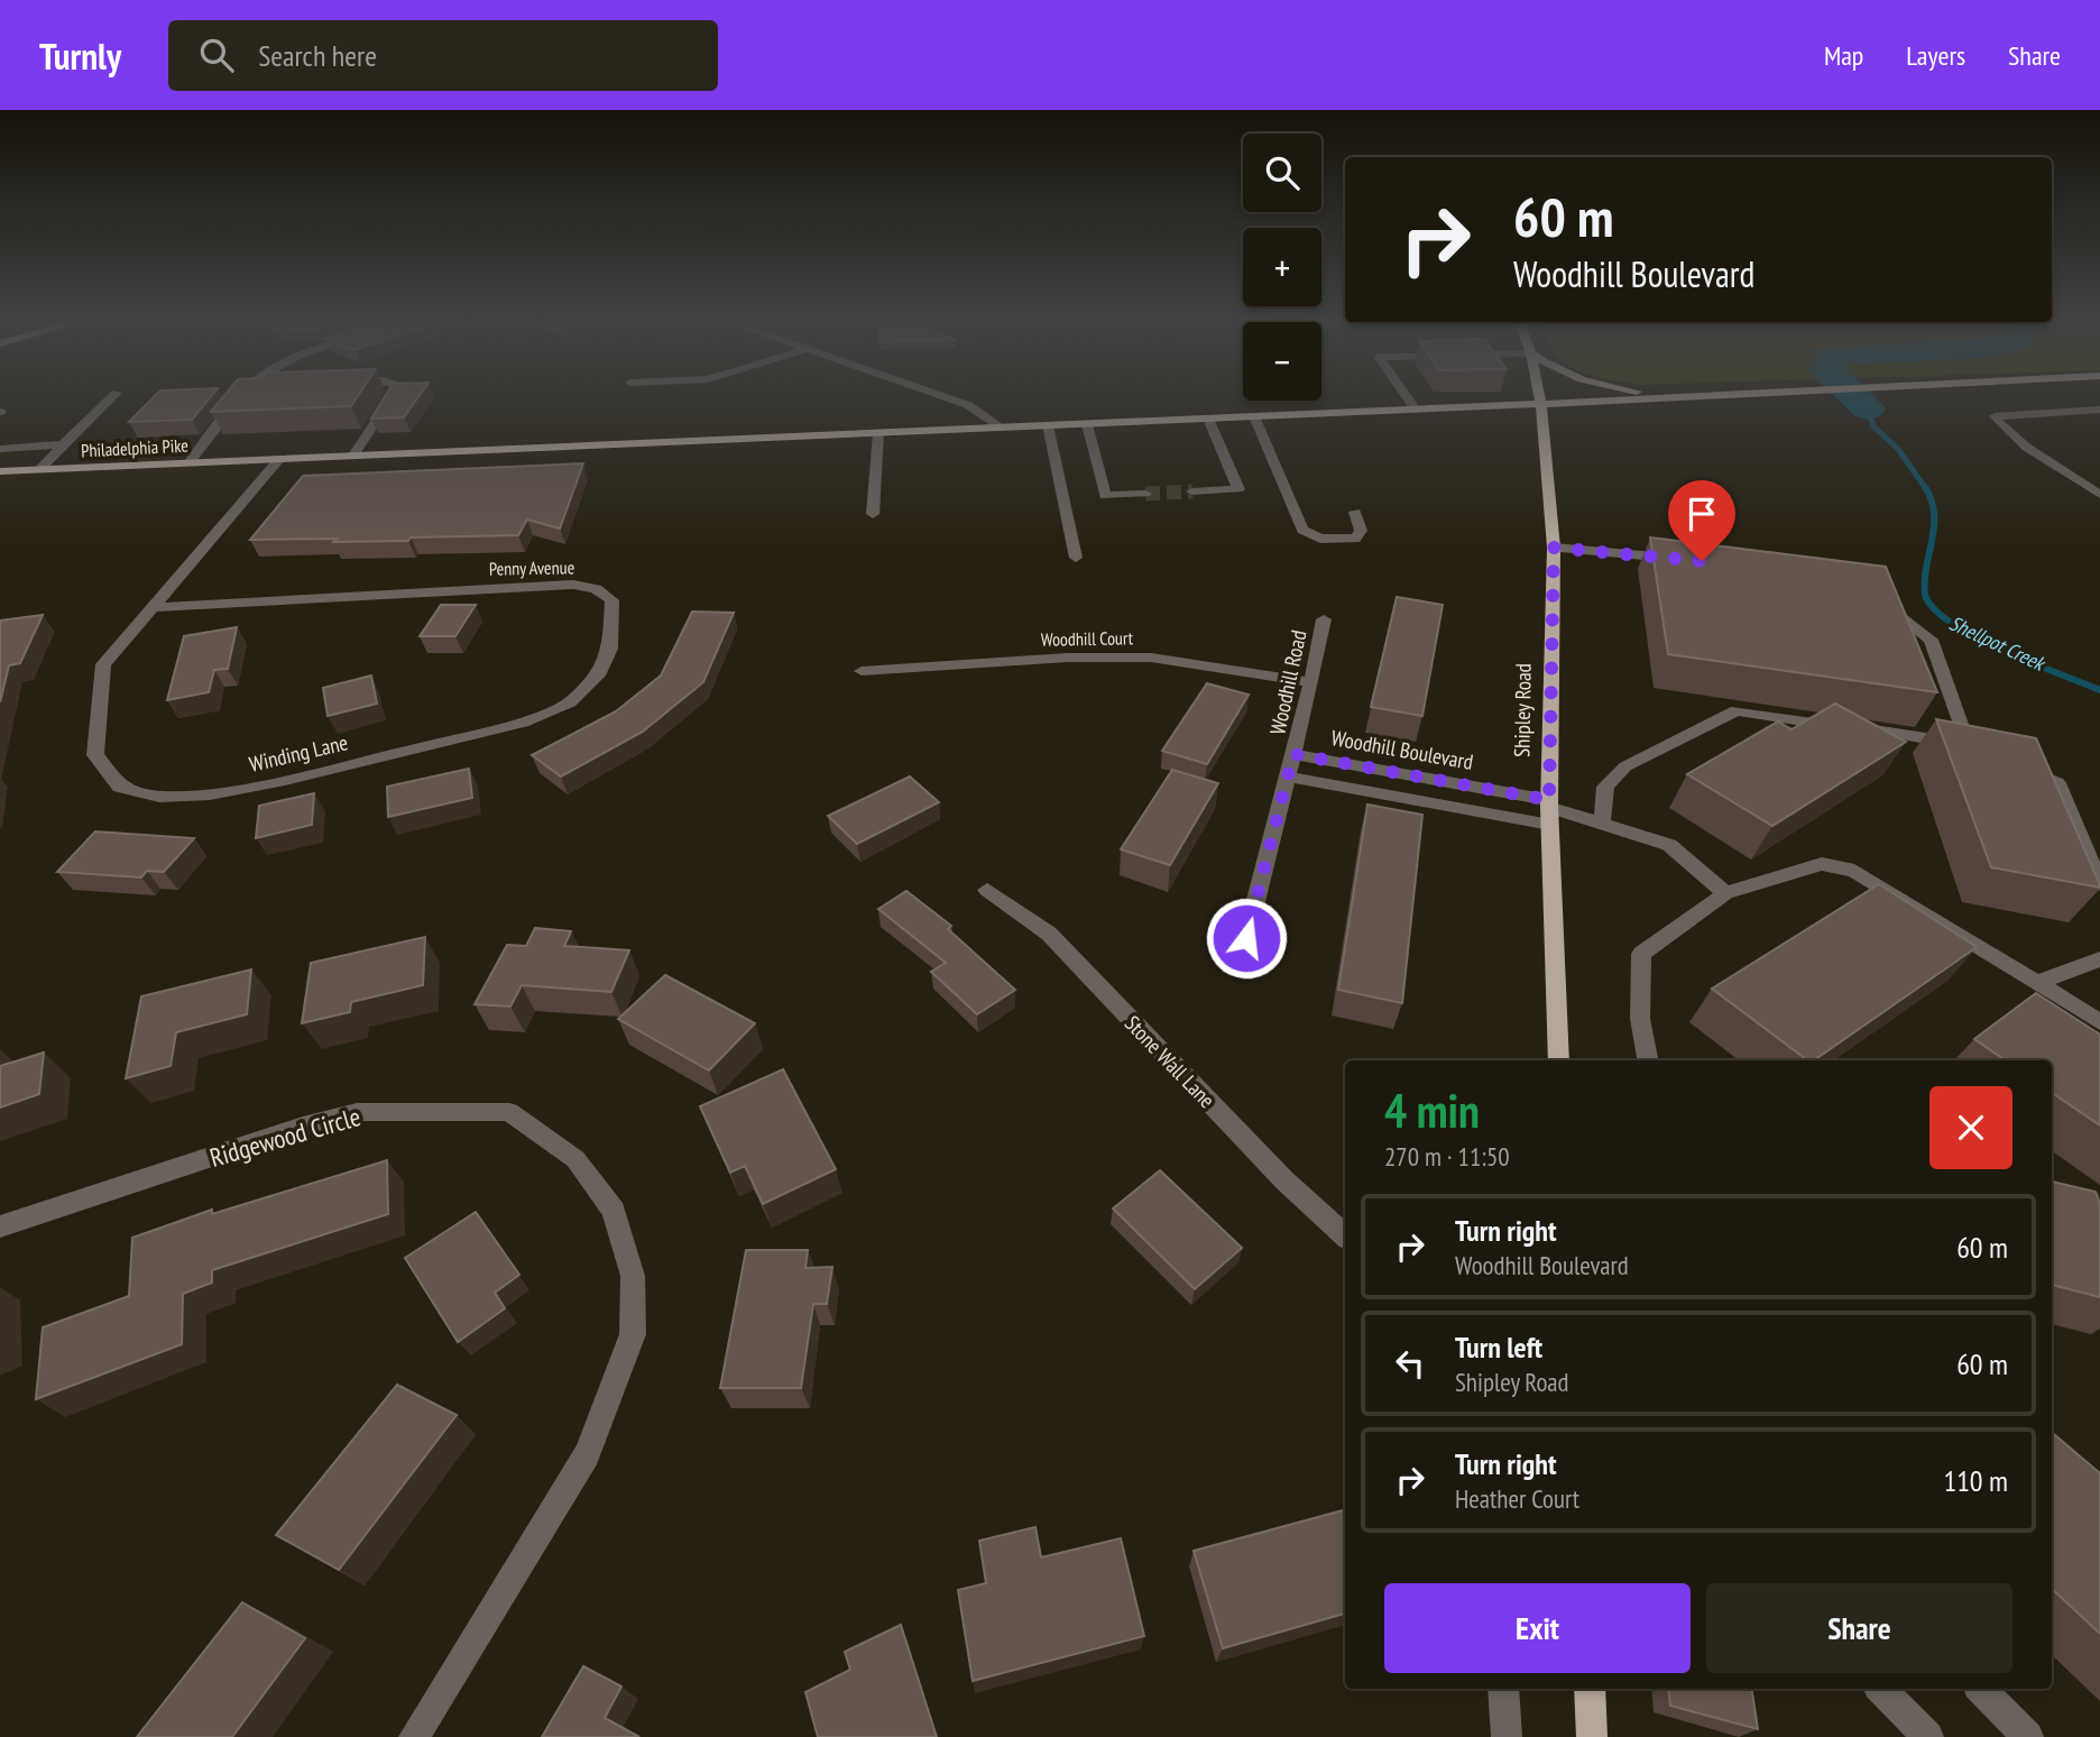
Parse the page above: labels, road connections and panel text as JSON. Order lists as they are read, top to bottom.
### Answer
{
  "streets": {
    "main road": ["Philadelphia Pike", "Shipley Road"],
    "street": [
      "Penny Avenue",
      "Woodhill Court",
      "Woodhill Road",
      "Woodhill Boulevard",
      "Winding Lane",
      "Stone Wall Lane",
      "Ridgewood Circle"
    ]
  },
  "crossings": [
    ["Philadelphia Pike", "Shipley Road"],
    ["Philadelphia Pike", "Winding Lane"],
    ["Penny Avenue", "Winding Lane"],
    ["Woodhill Court", "Woodhill Road"],
    ["Woodhill Road", "Woodhill Boulevard"],
    ["Shipley Road", "Woodhill Boulevard"]
  ],
  "water": ["Shellpot Creek"],
  "page": {
    "header": "Turnly",
    "search": "Search here",
    "nav": ["Map", "Layers", "Share"],
    "map_buttons": ["+", "−"],
    "turn": ["60 m", "Woodhill Boulevard"],
    "heading": ["4 min", "270 m · 11:50"],
    "list": [
      {
        "name": "Turn right",
        "note": "Woodhill Boulevard",
        "value": "60 m"
      },
      {
        "name": "Turn left",
        "note": "Shipley Road",
        "value": "60 m"
      },
      {
        "name": "Turn right",
        "note": "Heather Court",
        "value": "110 m"
      }
    ],
    "buttons": ["Exit", "Share"]
  }
}
